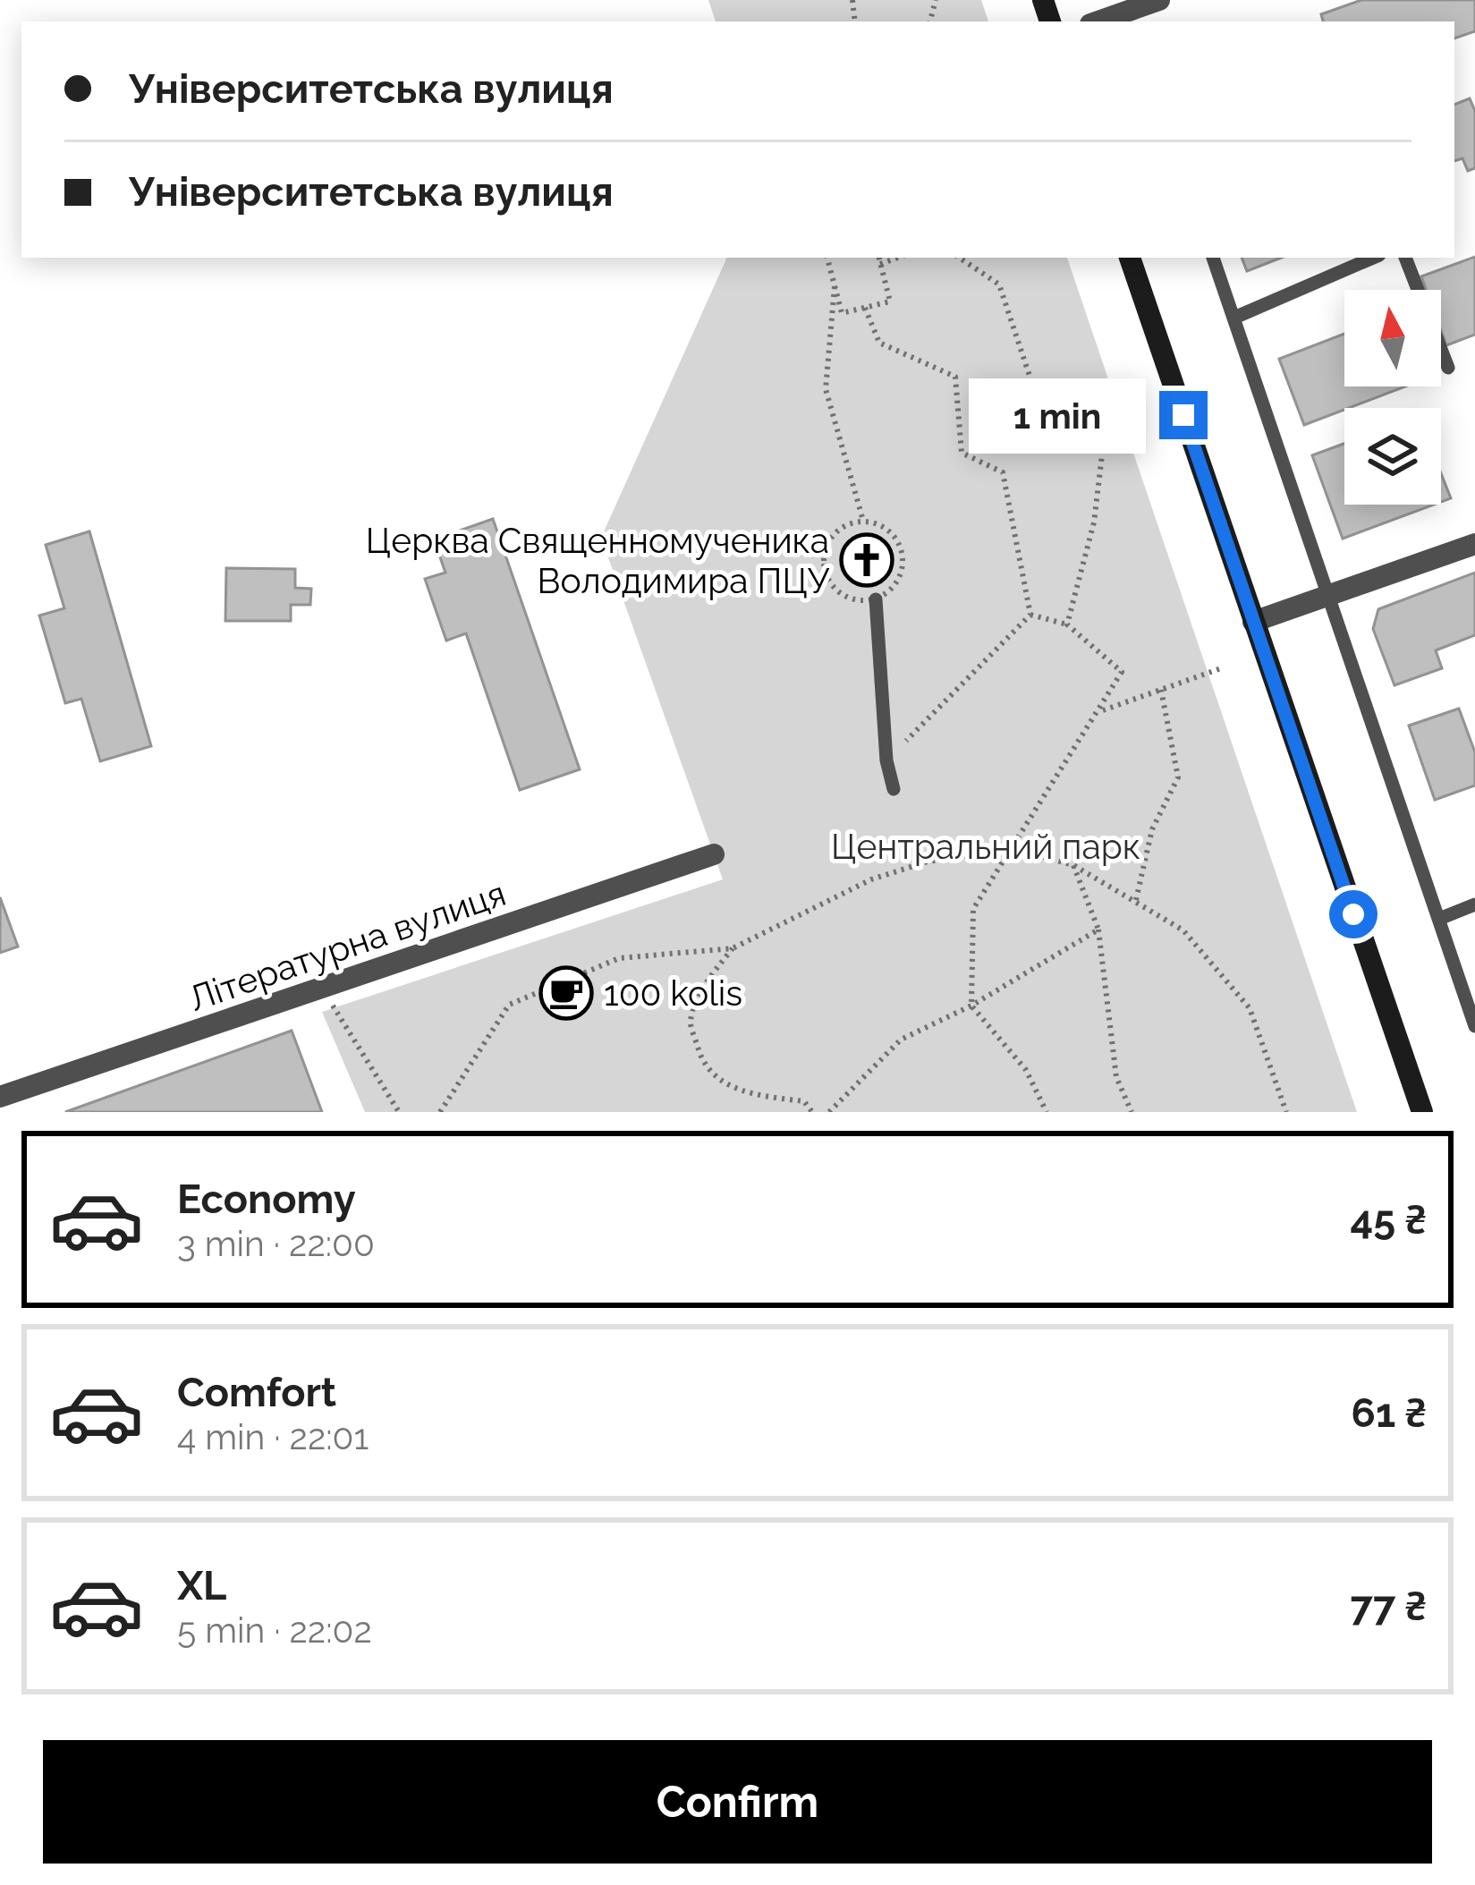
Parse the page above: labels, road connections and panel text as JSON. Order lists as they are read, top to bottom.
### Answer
{
  "streets": {
    "street": ["Літературна вулиця"]
  },
  "parks": ["Центральний парк"],
  "places": {
    "church": ["Церква Священномученика Володимира ПЦУ"],
    "cafe": ["100 kolis"]
  },
  "north": "top",
  "page": {
    "banner": ["Університетська вулиця", "Університетська вулиця"],
    "bubble": "1 min",
    "list": [
      {
        "name": "Economy",
        "note": "3 min · 22:00",
        "value": "45 ₴"
      },
      {
        "name": "Comfort",
        "note": "4 min · 22:01",
        "value": "61 ₴"
      },
      {
        "name": "XL",
        "note": "5 min · 22:02",
        "value": "77 ₴"
      }
    ],
    "buttons": "Confirm"
  }
}
